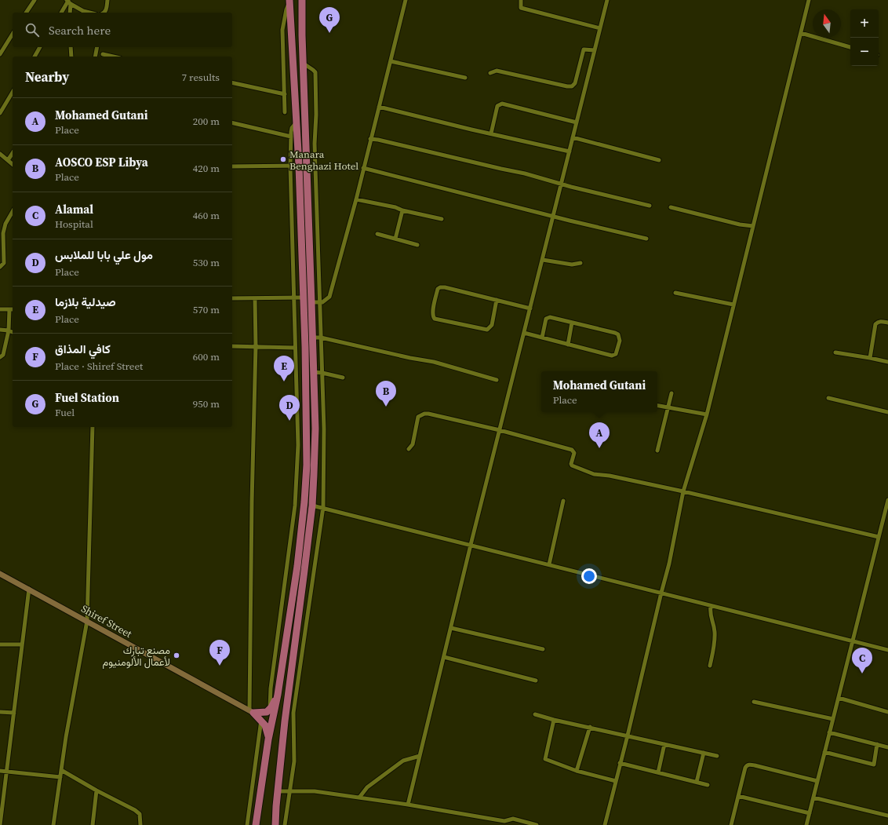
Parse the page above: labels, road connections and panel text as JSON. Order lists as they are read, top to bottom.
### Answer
{
  "streets": {
    "main road": ["Shiref Street"]
  },
  "places": ["Manara Benghazi Hotel", "مصنع تبارك لأعمال الألومنيوم"],
  "north": "top",
  "page": {
    "pins": [
      "G",
      "E",
      "B",
      "D",
      "A",
      "F",
      "C"
    ],
    "map_buttons": ["+", "−"],
    "search": "Search here",
    "heading": ["Nearby", "7 results"],
    "list": [
      {
        "mark": "A",
        "name": "Mohamed Gutani",
        "note": "Place",
        "value": "200 m"
      },
      {
        "mark": "B",
        "name": "AOSCO ESP Libya",
        "note": "Place",
        "value": "420 m"
      },
      {
        "mark": "C",
        "name": "Alamal",
        "note": "Hospital",
        "value": "460 m"
      },
      {
        "mark": "D",
        "name": "مول علي بابا للملابس",
        "note": "Place",
        "value": "530 m"
      },
      {
        "mark": "E",
        "name": "صيدلية بلازما",
        "note": "Place",
        "value": "570 m"
      },
      {
        "mark": "F",
        "name": "كافي المذاق",
        "note": "Place · Shiref Street",
        "value": "600 m"
      },
      {
        "mark": "G",
        "name": "Fuel Station",
        "note": "Fuel",
        "value": "950 m"
      }
    ],
    "popup": ["Mohamed Gutani", "Place"]
  }
}
